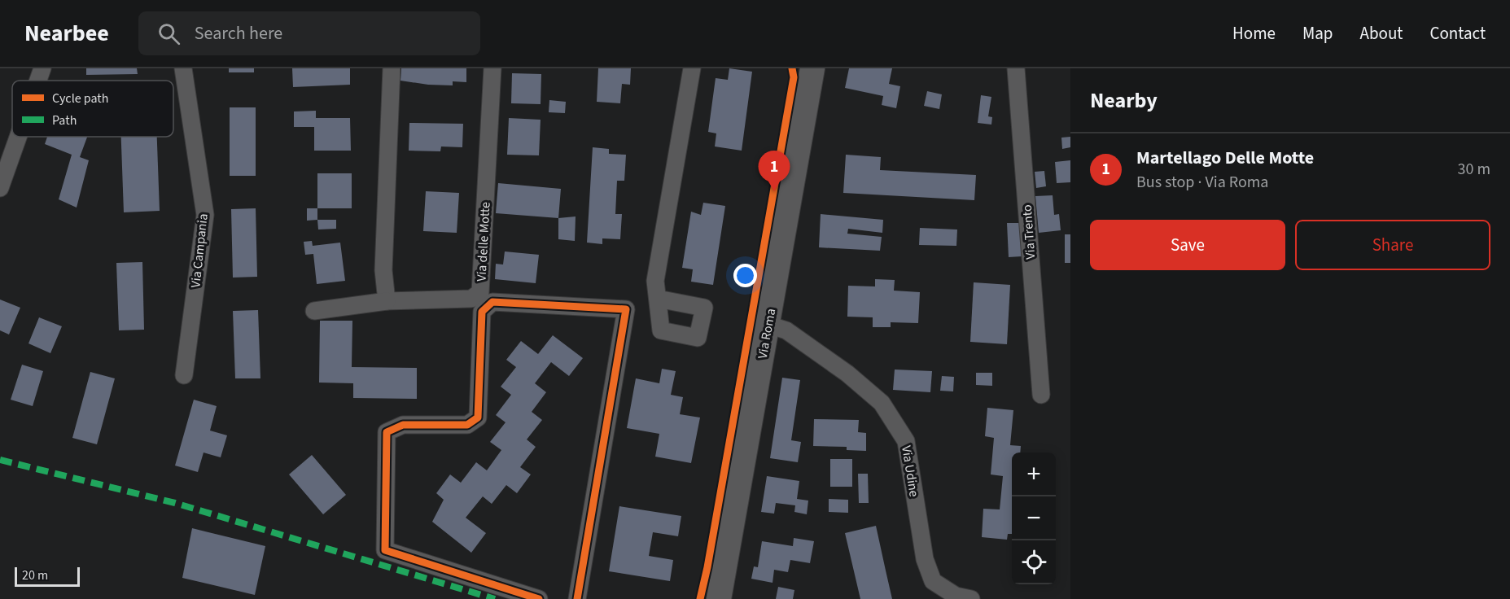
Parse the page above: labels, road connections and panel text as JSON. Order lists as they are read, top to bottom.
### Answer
{
  "streets": {
    "main road": ["Via Roma"],
    "street": [
      "Via Trento",
      "Via delle Motte",
      "Via Campania",
      "Via Udine"
    ]
  },
  "crossings": [
    ["Via Roma", "Via Udine"]
  ],
  "legend": ["Cycle path", "Path"],
  "scale_bar": "20 m",
  "page": {
    "header": "Nearbee",
    "search": "Search here",
    "nav": [
      "Home",
      "Map",
      "About",
      "Contact"
    ],
    "heading": "Nearby",
    "list": [
      {
        "mark": "1",
        "name": "Martellago Delle Motte",
        "note": "Bus stop · Via Roma",
        "value": "30 m"
      }
    ],
    "pins": "1",
    "buttons": ["Save", "Share"],
    "map_buttons": ["+", "−"],
    "scale": "20 m"
  }
}
